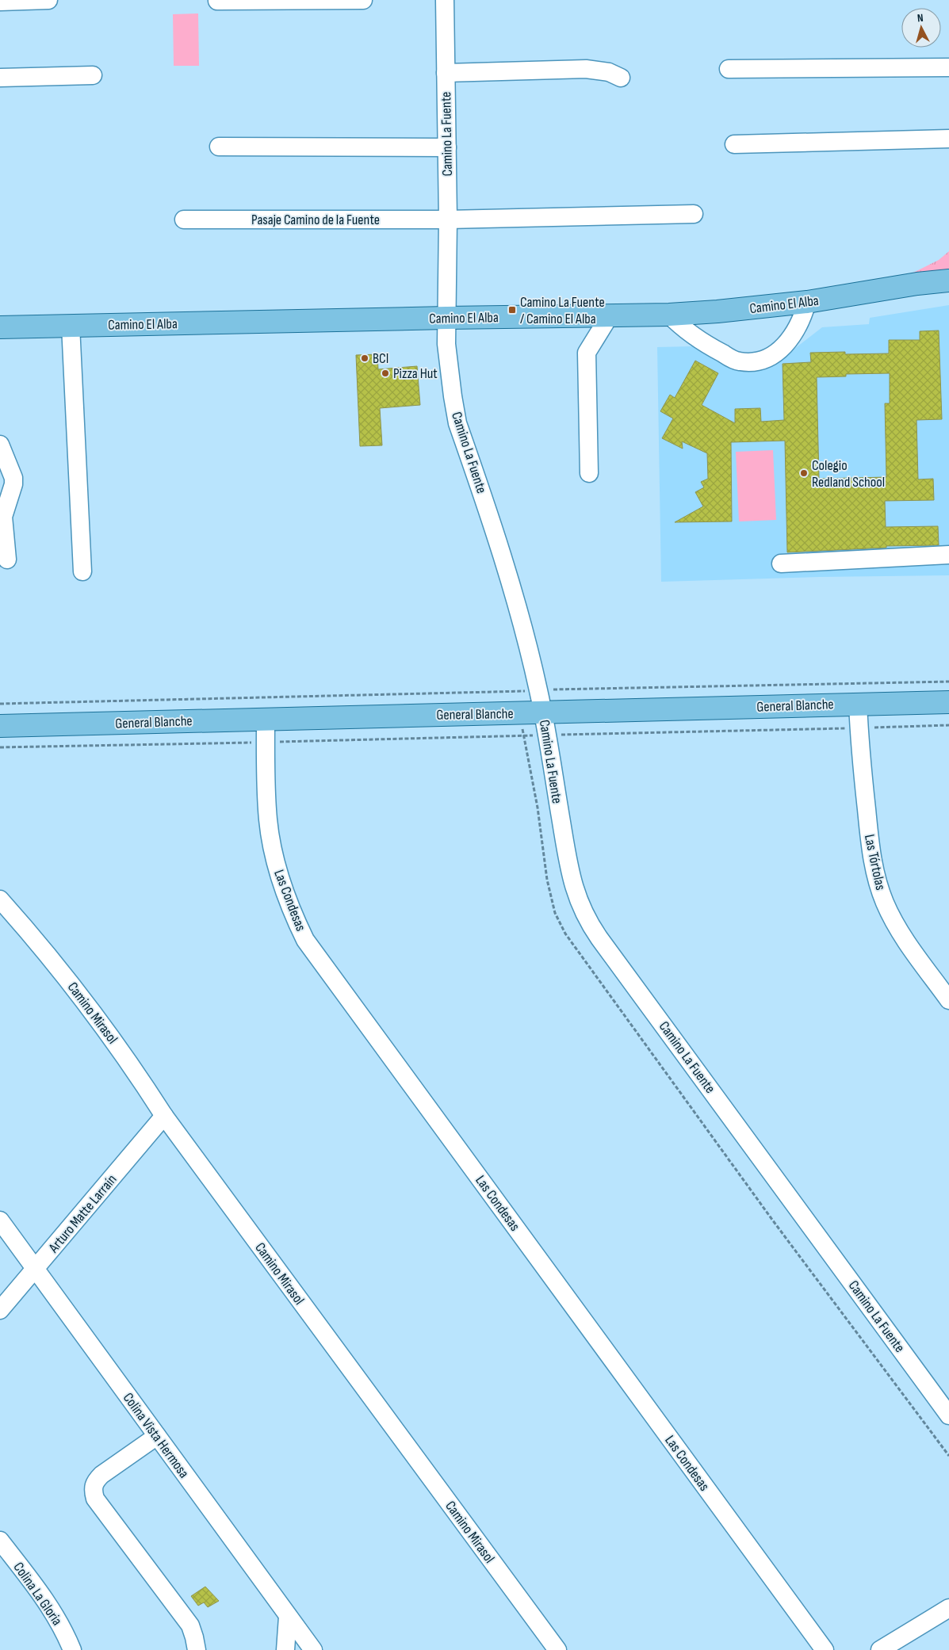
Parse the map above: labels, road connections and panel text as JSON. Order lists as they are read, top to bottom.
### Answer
{
  "streets": {
    "main road": ["Camino El Alba", "General Blanche"],
    "street": [
      "Camino La Fuente",
      "Pasaje Camino de la Fuente",
      "Las Tórtolas",
      "Las Condesas",
      "Camino Mirasol",
      "Arturo Matte Larraín",
      "Colina Vista Hermosa",
      "Colina La Gloria"
    ]
  },
  "crossings": [
    ["Camino La Fuente", "Pasaje Camino de la Fuente"],
    ["Camino La Fuente", "Camino El Alba"],
    ["Camino La Fuente", "General Blanche"],
    ["General Blanche", "Las Tórtolas"],
    ["General Blanche", "Las Condesas"],
    ["Camino Mirasol", "Arturo Matte Larraín"],
    ["Arturo Matte Larraín", "Colina Vista Hermosa"]
  ],
  "places": {
    "transit": ["Camino La Fuente / Camino El Alba"],
    "other": ["BCI", "Pizza Hut", "Colegio Redland School"]
  },
  "north": "top"
}
